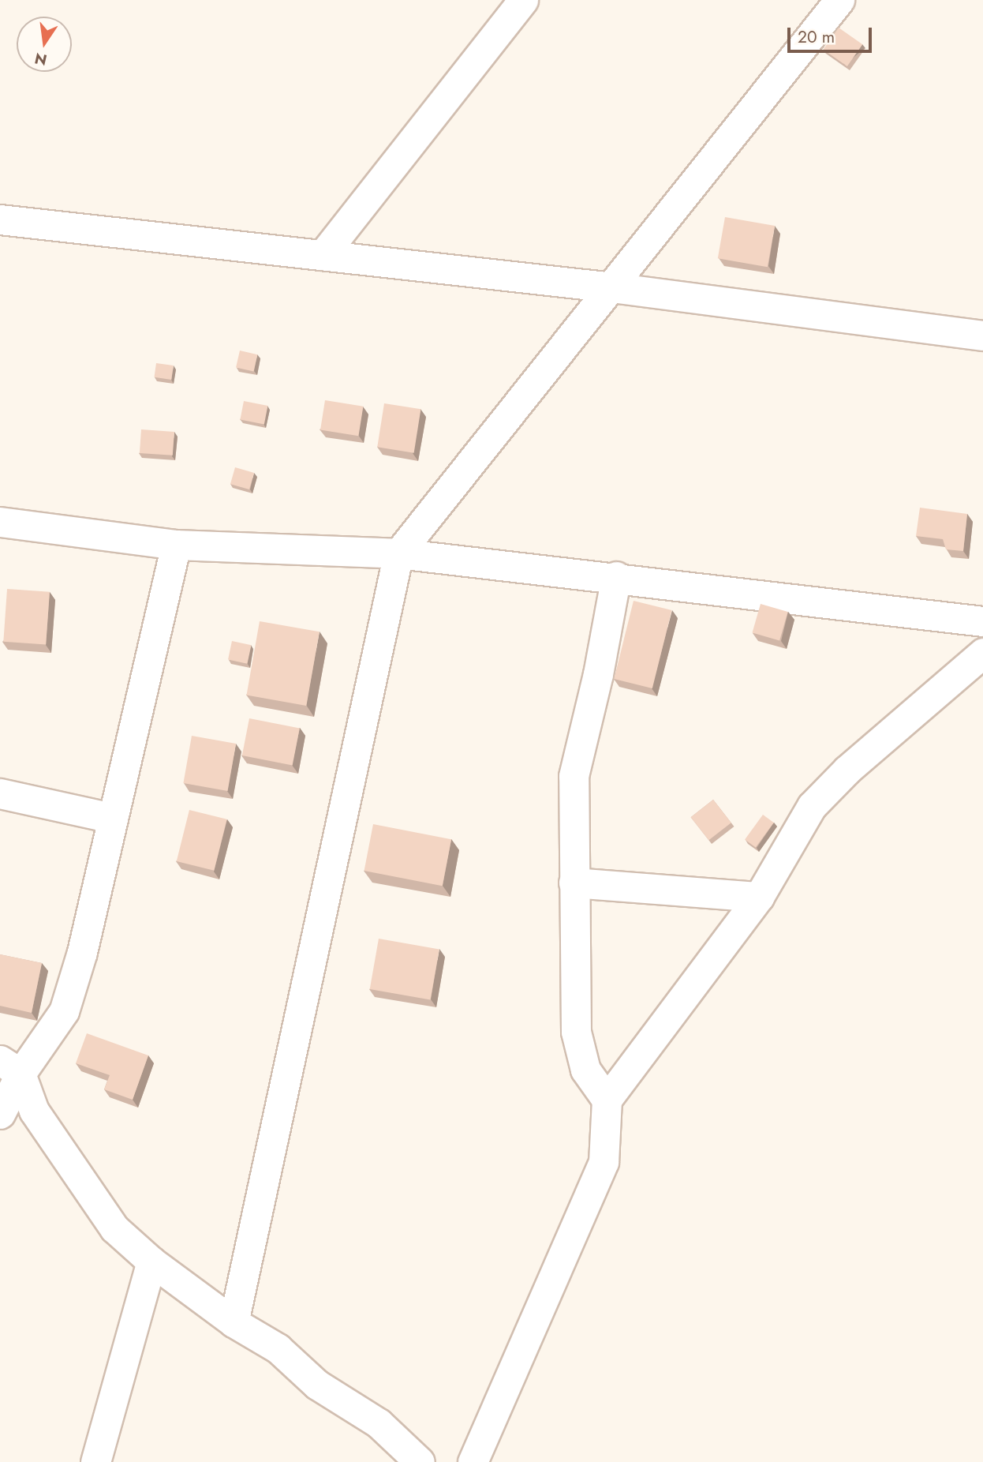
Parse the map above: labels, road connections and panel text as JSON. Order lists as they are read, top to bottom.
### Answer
{
  "scale_bar": "20 m",
  "north": "bottom"
}
